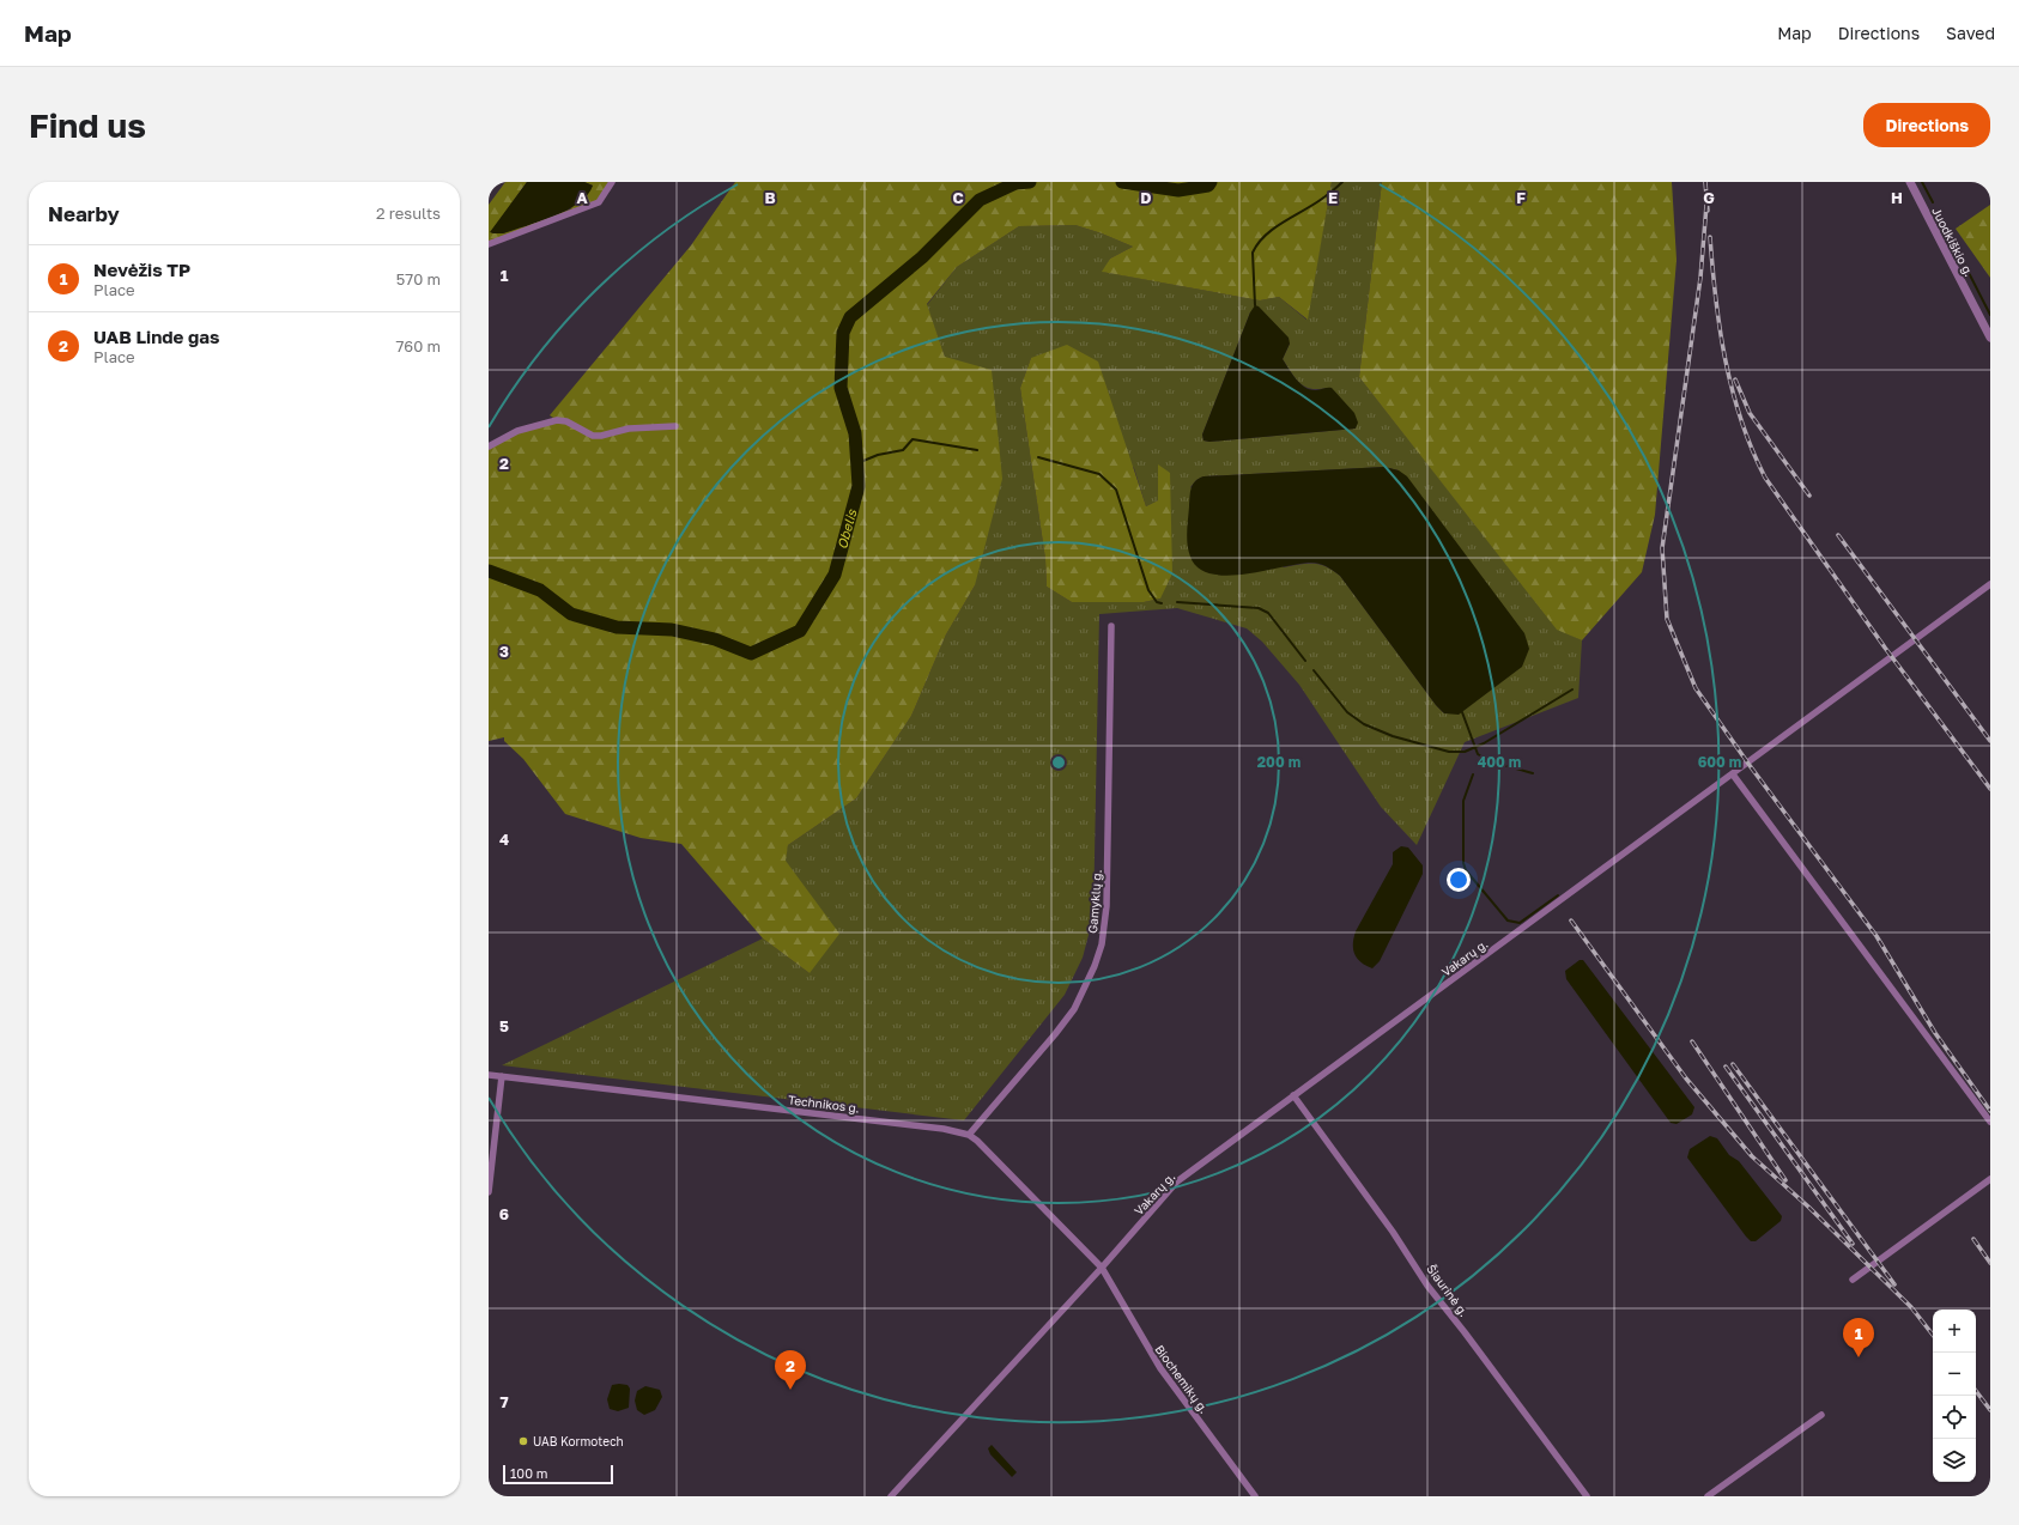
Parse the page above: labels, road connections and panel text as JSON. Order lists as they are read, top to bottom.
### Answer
{
  "streets": {
    "street": [
      "Juodkiškio g.",
      "Gamyklų g.",
      "Vakarų g.",
      "Technikos g.",
      "Šiaurinė g.",
      "Biochemikų g."
    ]
  },
  "crossings": [
    ["Gamyklų g.", "Technikos g."],
    ["Vakarų g.", "Technikos g."],
    ["Vakarų g.", "Šiaurinė g."],
    ["Vakarų g.", "Biochemikų g."],
    ["Technikos g.", "Biochemikų g."]
  ],
  "water": ["Obelis"],
  "places": ["UAB Kormotech"],
  "scale_bar": "100 m",
  "page": {
    "header": "Map",
    "nav": ["Map", "Directions", "Saved"],
    "buttons": "Directions",
    "title": "Find us",
    "heading": ["Nearby", "2 results"],
    "list": [
      {
        "mark": "1",
        "name": "Nevėžis TP",
        "note": "Place",
        "value": "570 m"
      },
      {
        "mark": "2",
        "name": "UAB Linde gas",
        "note": "Place",
        "value": "760 m"
      }
    ],
    "map_buttons": ["+", "−"],
    "pins": ["1", "2"],
    "scale": "100 m"
  },
  "grid": {
    "columns": [
      "A",
      "B",
      "C",
      "D",
      "E",
      "F",
      "G",
      "H"
    ],
    "rows": [
      "1",
      "2",
      "3",
      "4",
      "5",
      "6",
      "7"
    ]
  },
  "rings": ["200 m", "400 m", "600 m"]
}
